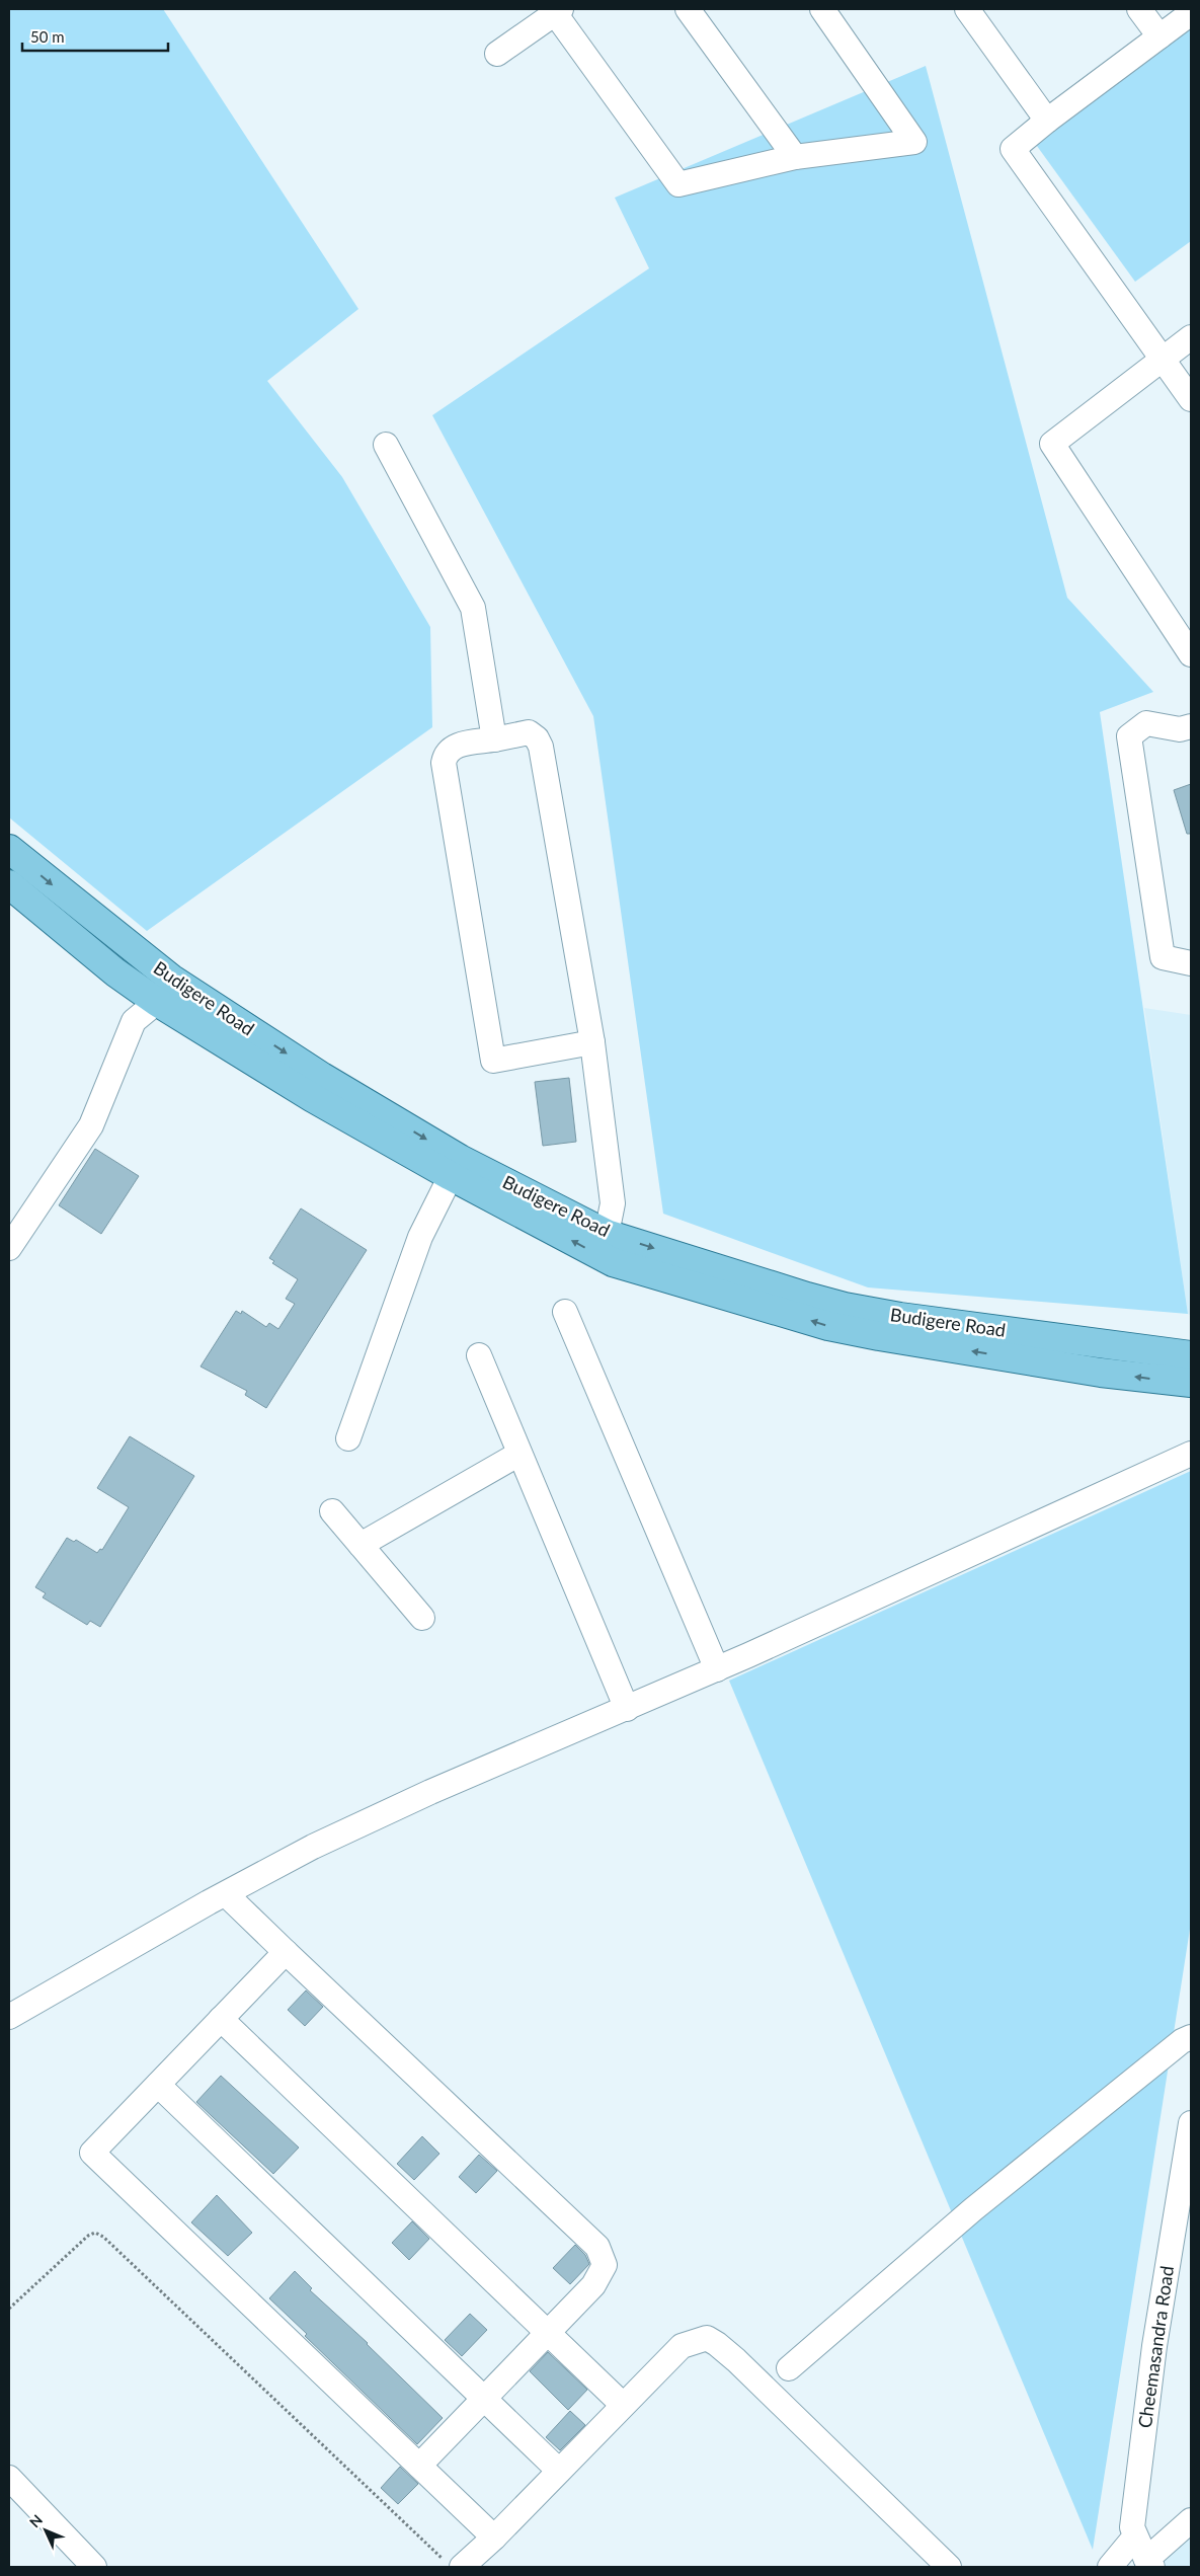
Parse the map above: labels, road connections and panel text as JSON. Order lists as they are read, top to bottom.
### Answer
{
  "streets": {
    "main road": ["Budigere Road"],
    "street": ["Cheemasandra Road"]
  },
  "scale_bar": "50 m",
  "north": "top left"
}
